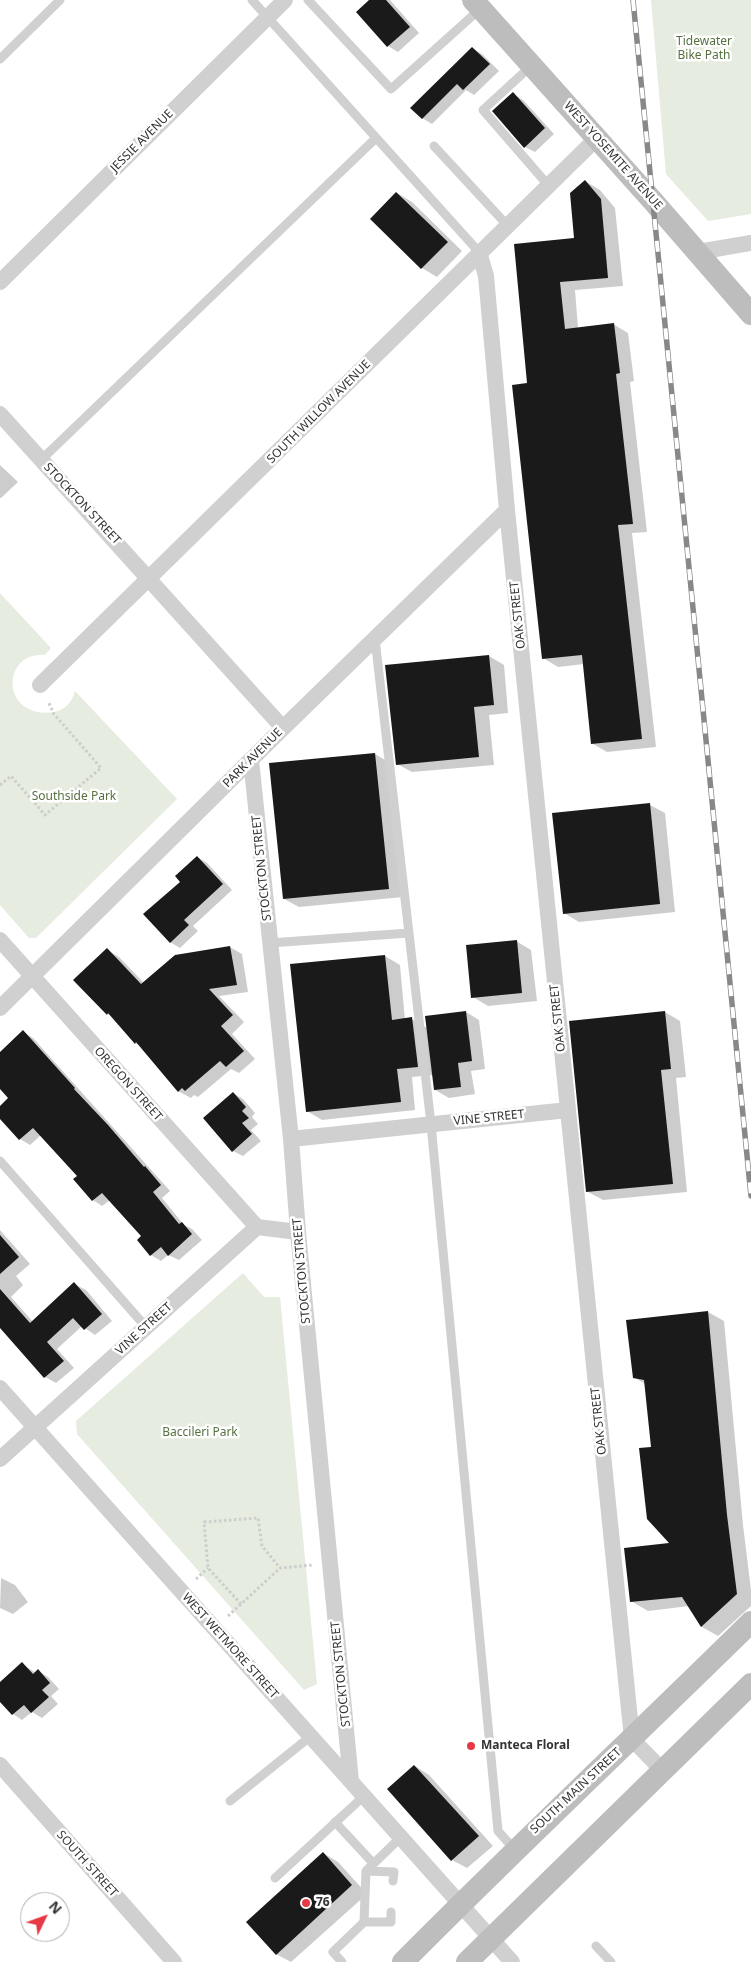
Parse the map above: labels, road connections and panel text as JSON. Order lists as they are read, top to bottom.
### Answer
{
  "streets": {
    "main road": ["WEST YOSEMITE AVENUE", "SOUTH MAIN STREET"],
    "street": [
      "JESSIE AVENUE",
      "SOUTH WILLOW AVENUE",
      "STOCKTON STREET",
      "OAK STREET",
      "PARK AVENUE",
      "OREGON STREET",
      "VINE STREET",
      "WEST WETMORE STREET",
      "SOUTH STREET"
    ]
  },
  "crossings": [
    ["WEST YOSEMITE AVENUE", "SOUTH WILLOW AVENUE"],
    ["SOUTH WILLOW AVENUE", "STOCKTON STREET"],
    ["SOUTH WILLOW AVENUE", "OAK STREET"],
    ["STOCKTON STREET", "PARK AVENUE"],
    ["STOCKTON STREET", "VINE STREET"],
    ["STOCKTON STREET", "WEST WETMORE STREET"],
    ["OAK STREET", "PARK AVENUE"],
    ["OAK STREET", "VINE STREET"],
    ["OAK STREET", "SOUTH MAIN STREET"],
    ["PARK AVENUE", "OREGON STREET"],
    ["OREGON STREET", "VINE STREET"],
    ["VINE STREET", "WEST WETMORE STREET"],
    ["WEST WETMORE STREET", "SOUTH MAIN STREET"]
  ],
  "parks": ["Tidewater Bike Path", "Southside Park", "Baccileri Park"],
  "places": ["Manteca Floral", "76"],
  "north": "top right"
}
